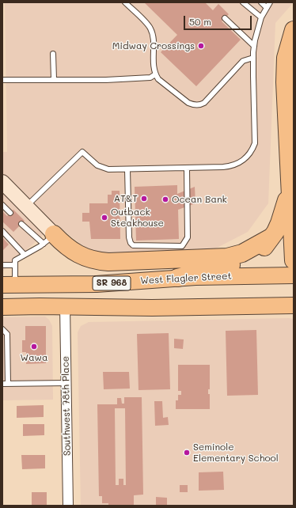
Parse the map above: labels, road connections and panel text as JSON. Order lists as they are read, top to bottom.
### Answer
{
  "streets": {
    "main road": ["West Flagler Street", "SR 968"],
    "street": ["Southwest 78th Place"]
  },
  "places": [
    "Midway Crossings",
    "AT&T",
    "Ocean Bank",
    "Outback Steakhouse",
    "Wawa",
    "Seminole Elementary School"
  ],
  "scale_bar": "50 m"
}
